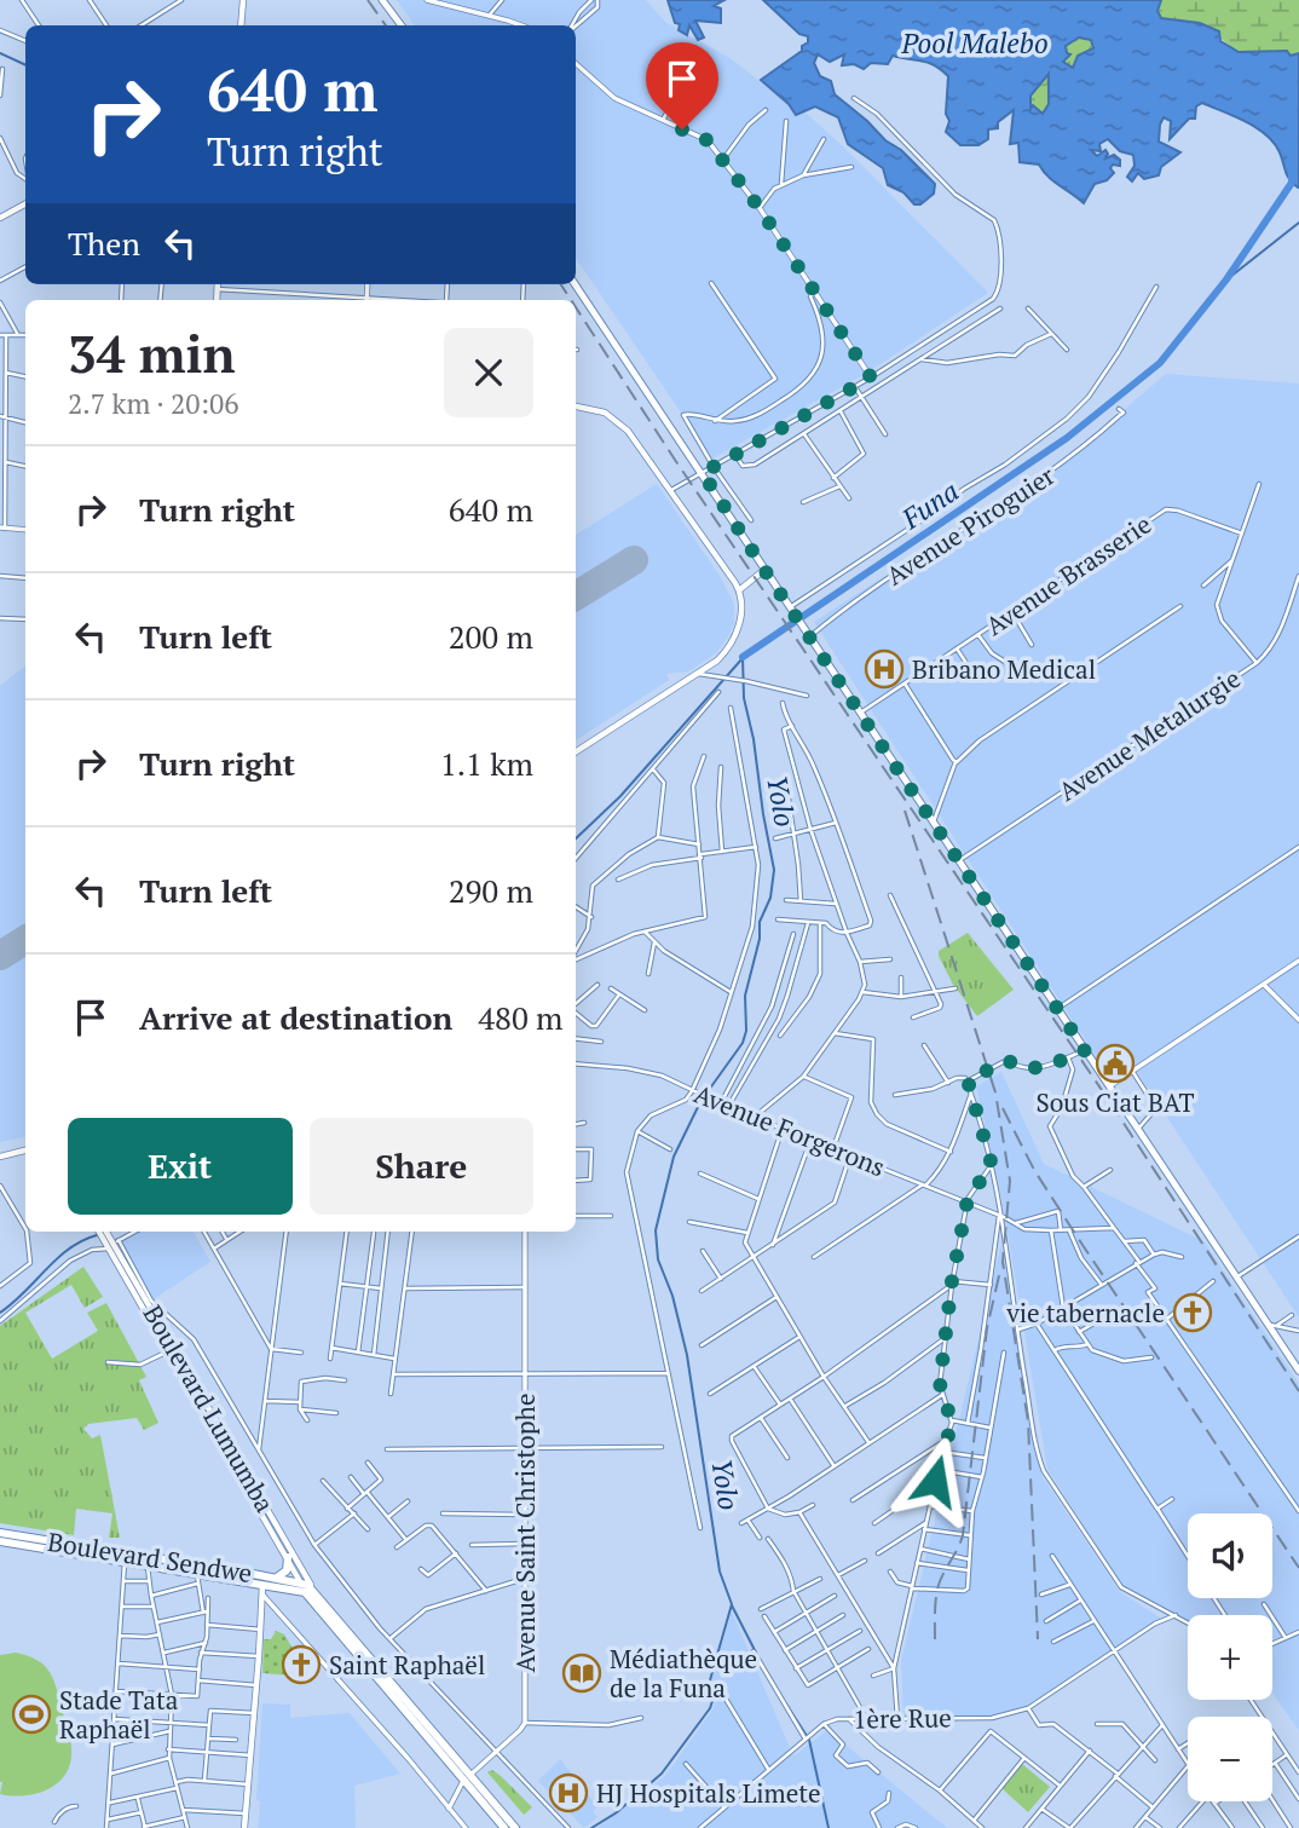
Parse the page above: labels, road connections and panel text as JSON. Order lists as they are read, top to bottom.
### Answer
{
  "streets": {
    "highway": ["Boulevard Lumumba", "Boulevard Sendwe"],
    "street": [
      "Avenue Piroguier",
      "Avenue Brasserie",
      "Avenue Metalurgie",
      "Avenue Forgerons",
      "Avenue Saint Christophe",
      "1ère Rue"
    ]
  },
  "crossings": [
    ["Boulevard Lumumba", "Boulevard Sendwe"]
  ],
  "water": ["Pool Malebo", "Funa", "Yolo"],
  "places": {
    "hospital": ["Bribano Medical", "HJ Hospitals Limete"],
    "public building": ["Sous Ciat BAT"],
    "church": ["vie tabernacle", "Saint Raphaël"],
    "library": ["Médiathèque de la Funa"],
    "sports": ["Stade Tata Raphaël"]
  },
  "page": {
    "turn": ["640 m", "Turn right"],
    "then": "Then",
    "heading": ["34 min", "2.7 km · 20:06"],
    "list": [
      {
        "name": "Turn right",
        "value": "640 m"
      },
      {
        "name": "Turn left",
        "value": "200 m"
      },
      {
        "name": "Turn right",
        "value": "1.1 km"
      },
      {
        "name": "Turn left",
        "value": "290 m"
      },
      {
        "name": "Arrive at destination",
        "value": "480 m"
      }
    ],
    "buttons": ["Exit", "Share"],
    "map_buttons": ["+", "−"]
  }
}
